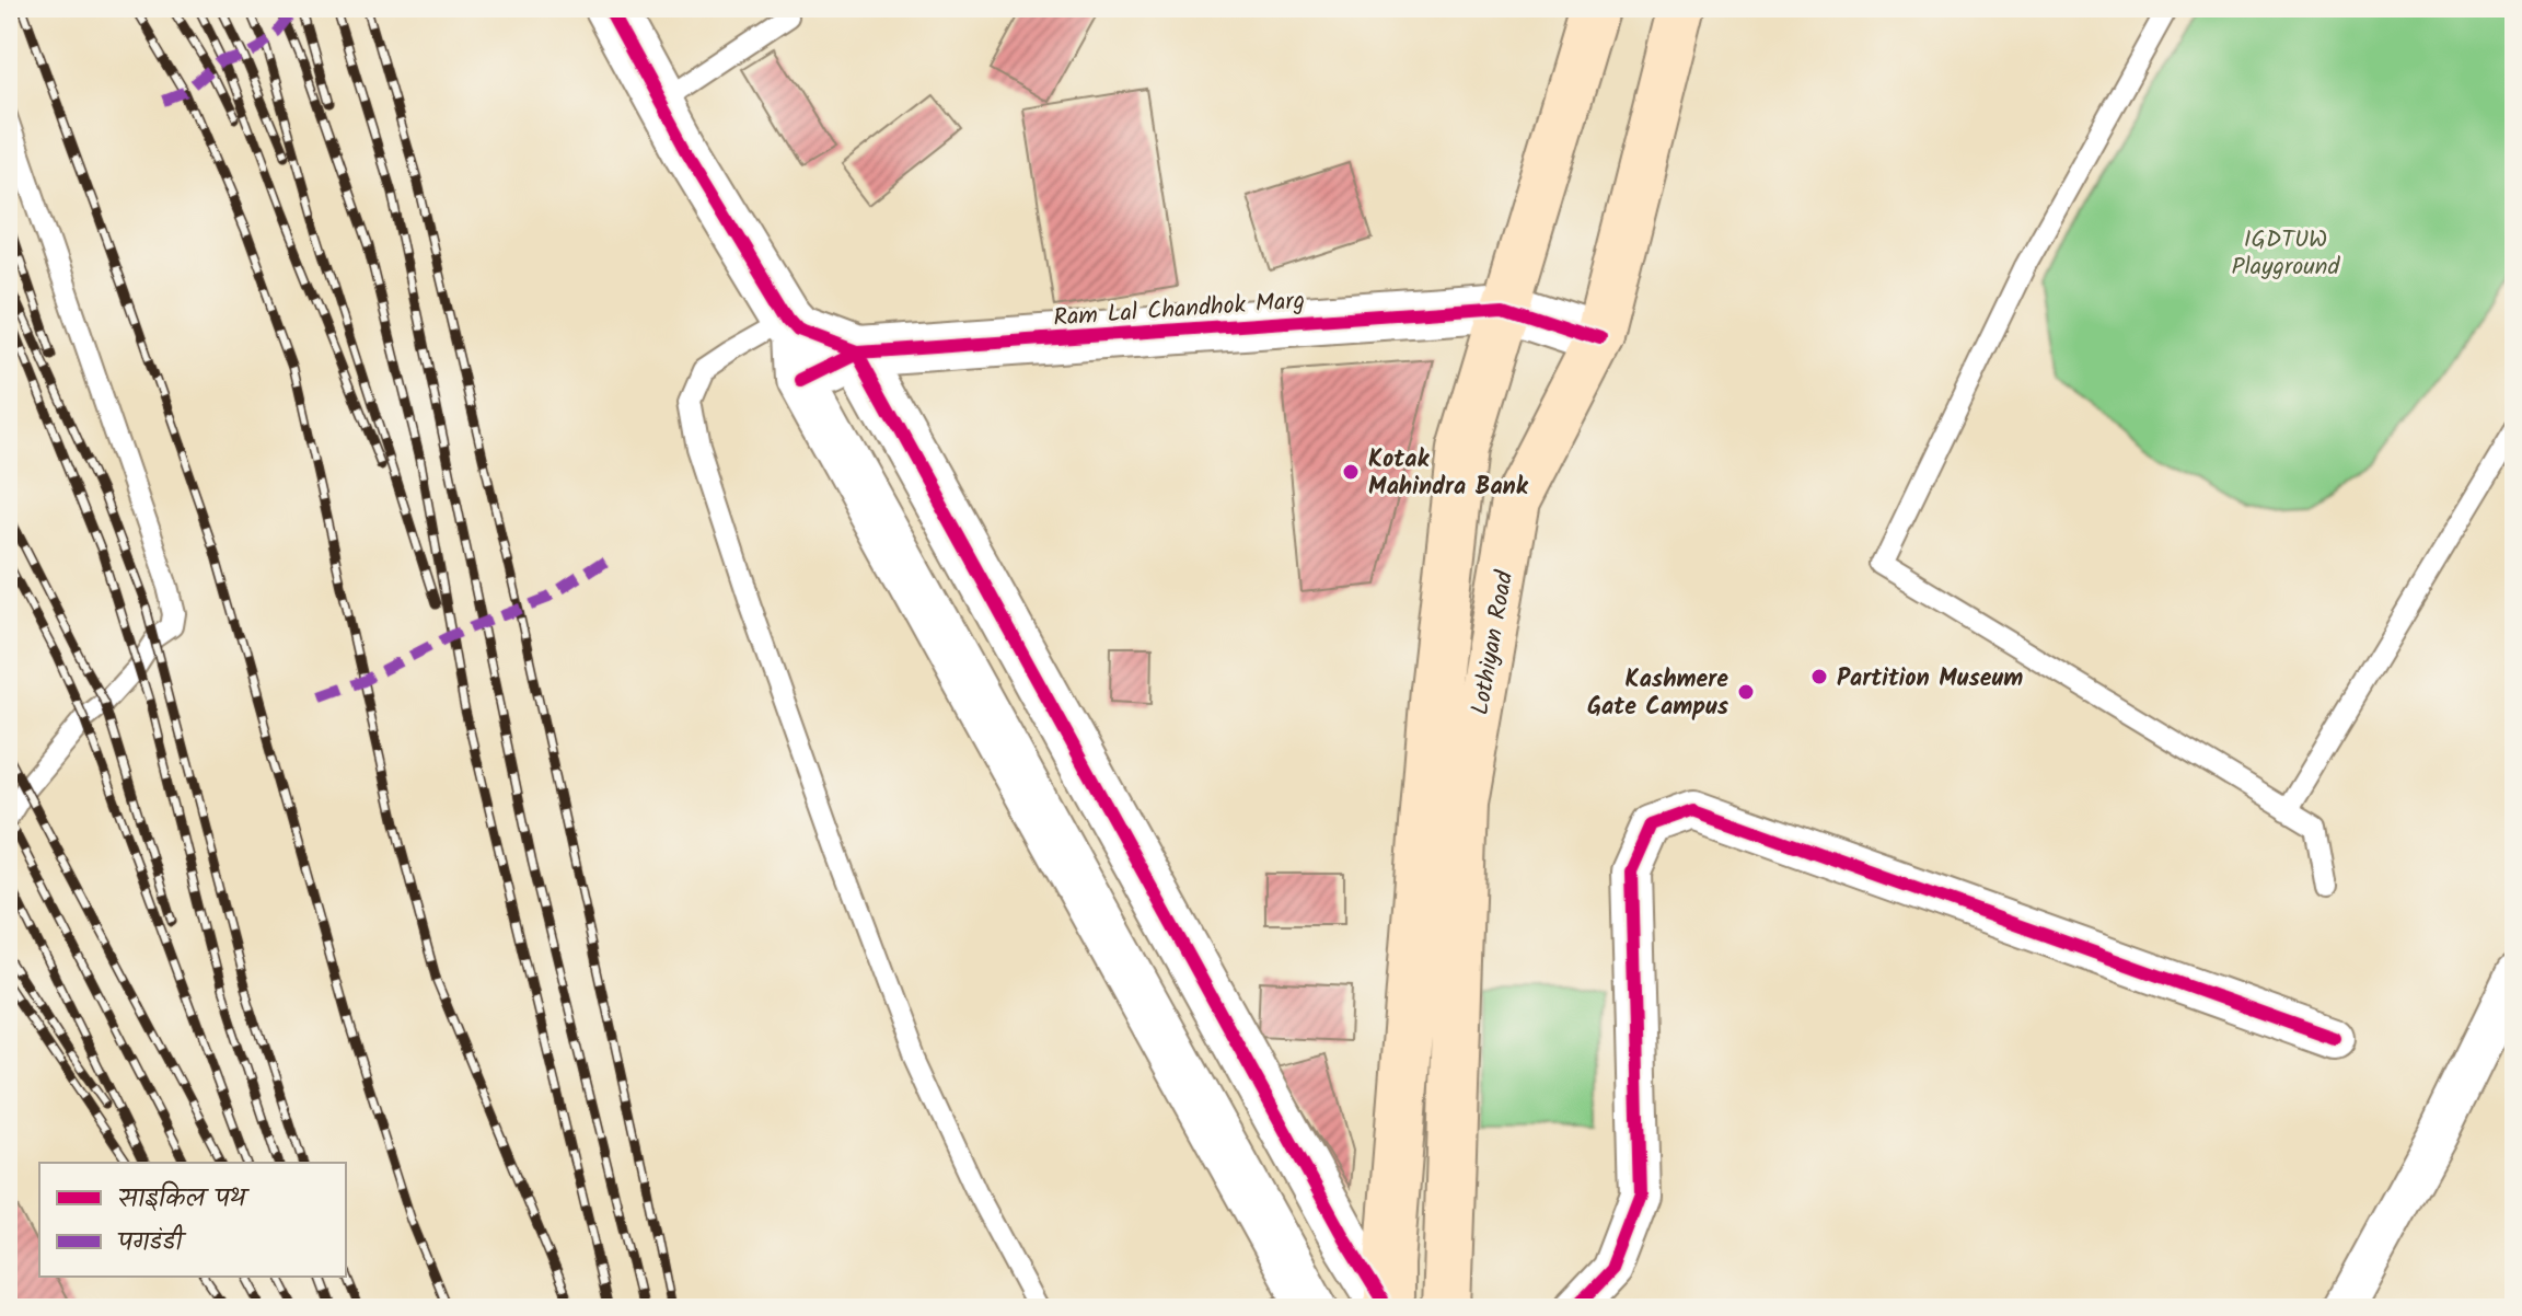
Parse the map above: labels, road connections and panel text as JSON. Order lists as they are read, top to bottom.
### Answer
{
  "streets": {
    "main road": ["Lothiyan Road"],
    "street": ["Ram Lal Chandhok Marg"]
  },
  "crossings": [
    ["Ram Lal Chandhok Marg", "Lothiyan Road"]
  ],
  "parks": ["IGDTUW Playground"],
  "places": ["Kotak Mahindra Bank", "Partition Museum", "Kashmere Gate Campus"],
  "legend": ["साइकिल पथ", "पगडंडी"]
}
